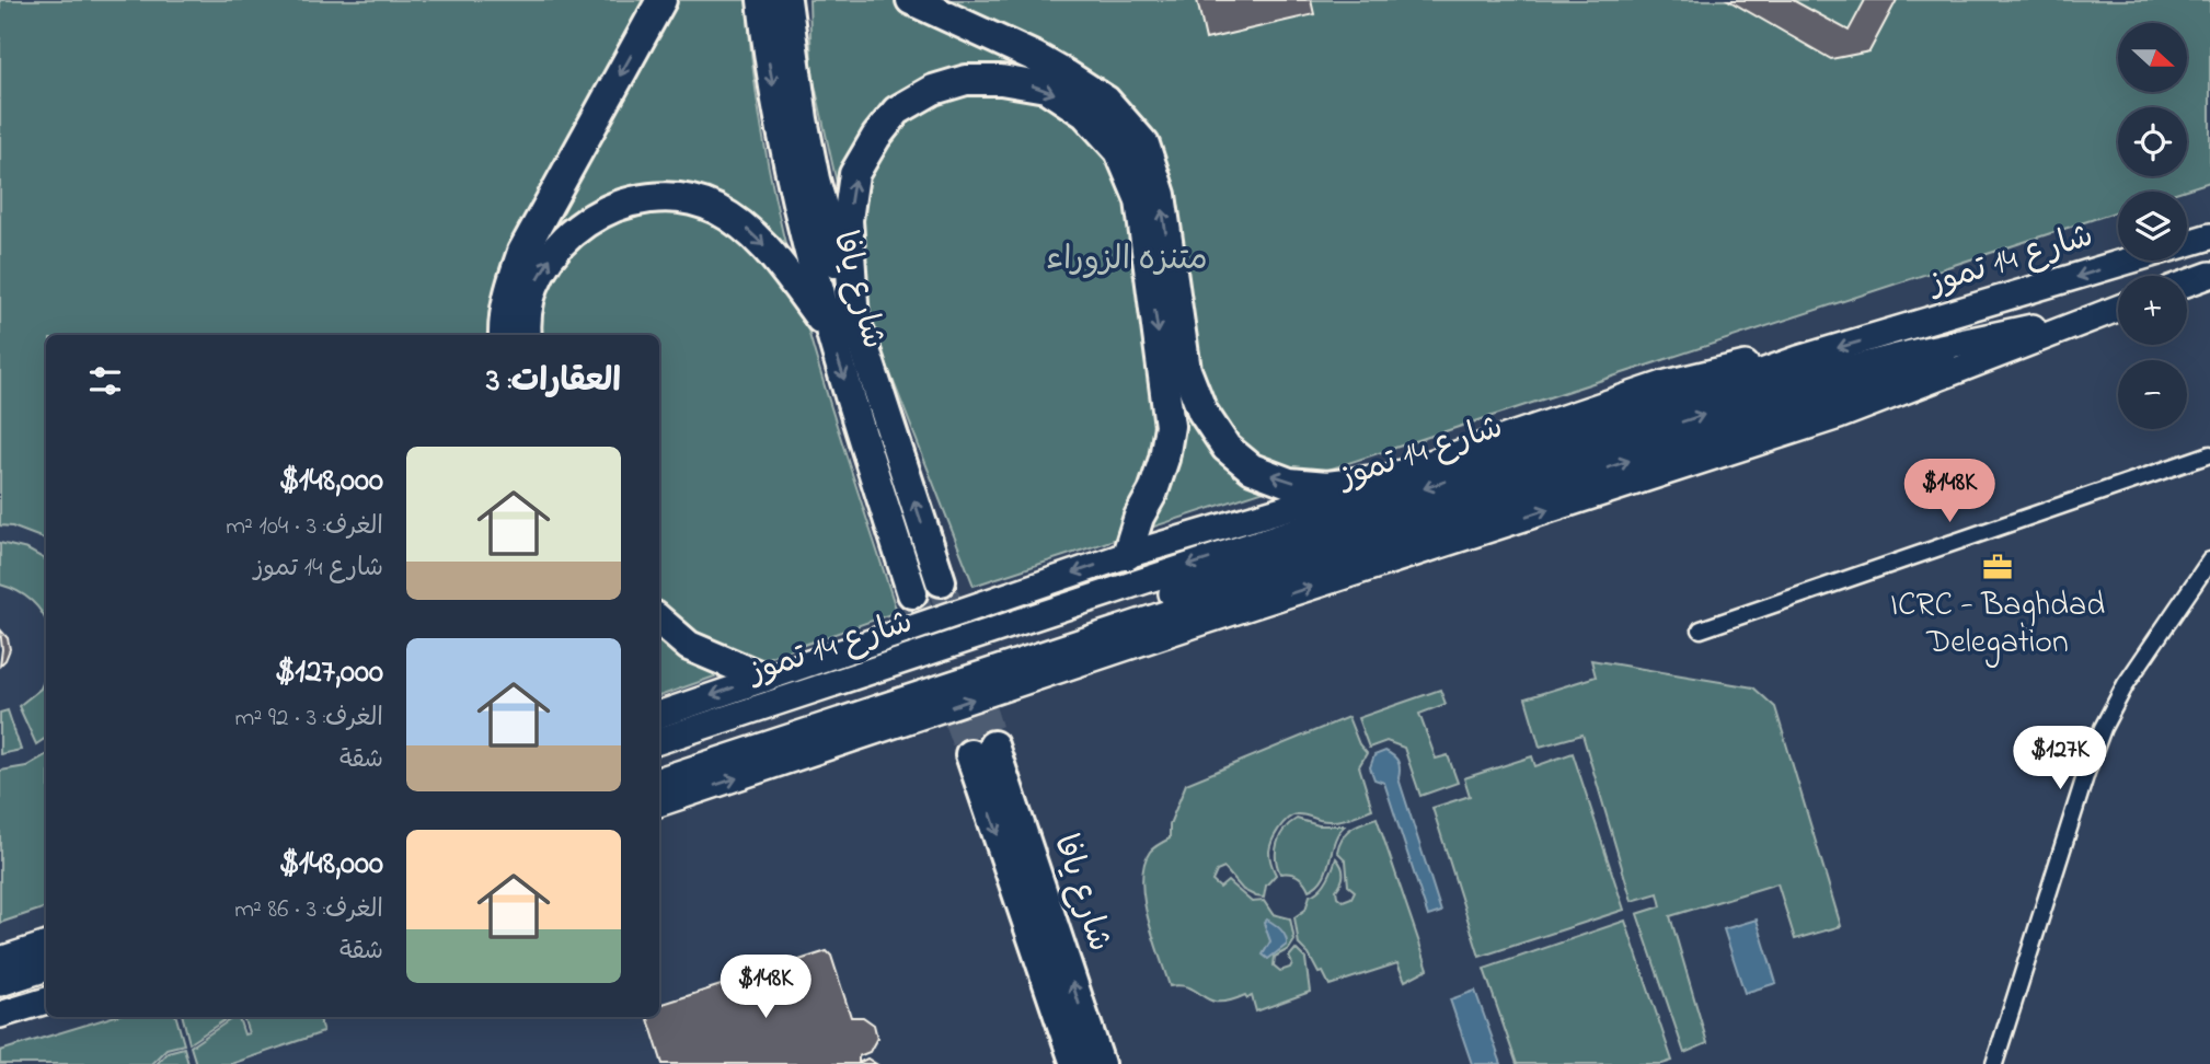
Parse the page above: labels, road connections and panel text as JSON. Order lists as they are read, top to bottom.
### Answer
{
  "streets": {
    "highway": ["شارع يافا"],
    "main road": ["شارع 14 تموز"]
  },
  "parks": ["متنزه الزوراء"],
  "places": {
    "office": ["ICRC - Baghdad Delegation"]
  },
  "north": "right",
  "page": {
    "map_buttons": ["+", "−"],
    "heading": "العقارات: 3",
    "list": [
      {
        "name": "$148,000",
        "note": "الغرف: 3 · 104 m² · شارع 14 تموز"
      },
      {
        "name": "$127,000",
        "note": "الغرف: 3 · 92 m² · شقة"
      },
      {
        "name": "$148,000",
        "note": "الغرف: 3 · 86 m² · شقة"
      }
    ],
    "price": ["$148K", "$127K", "$148K"]
  }
}
